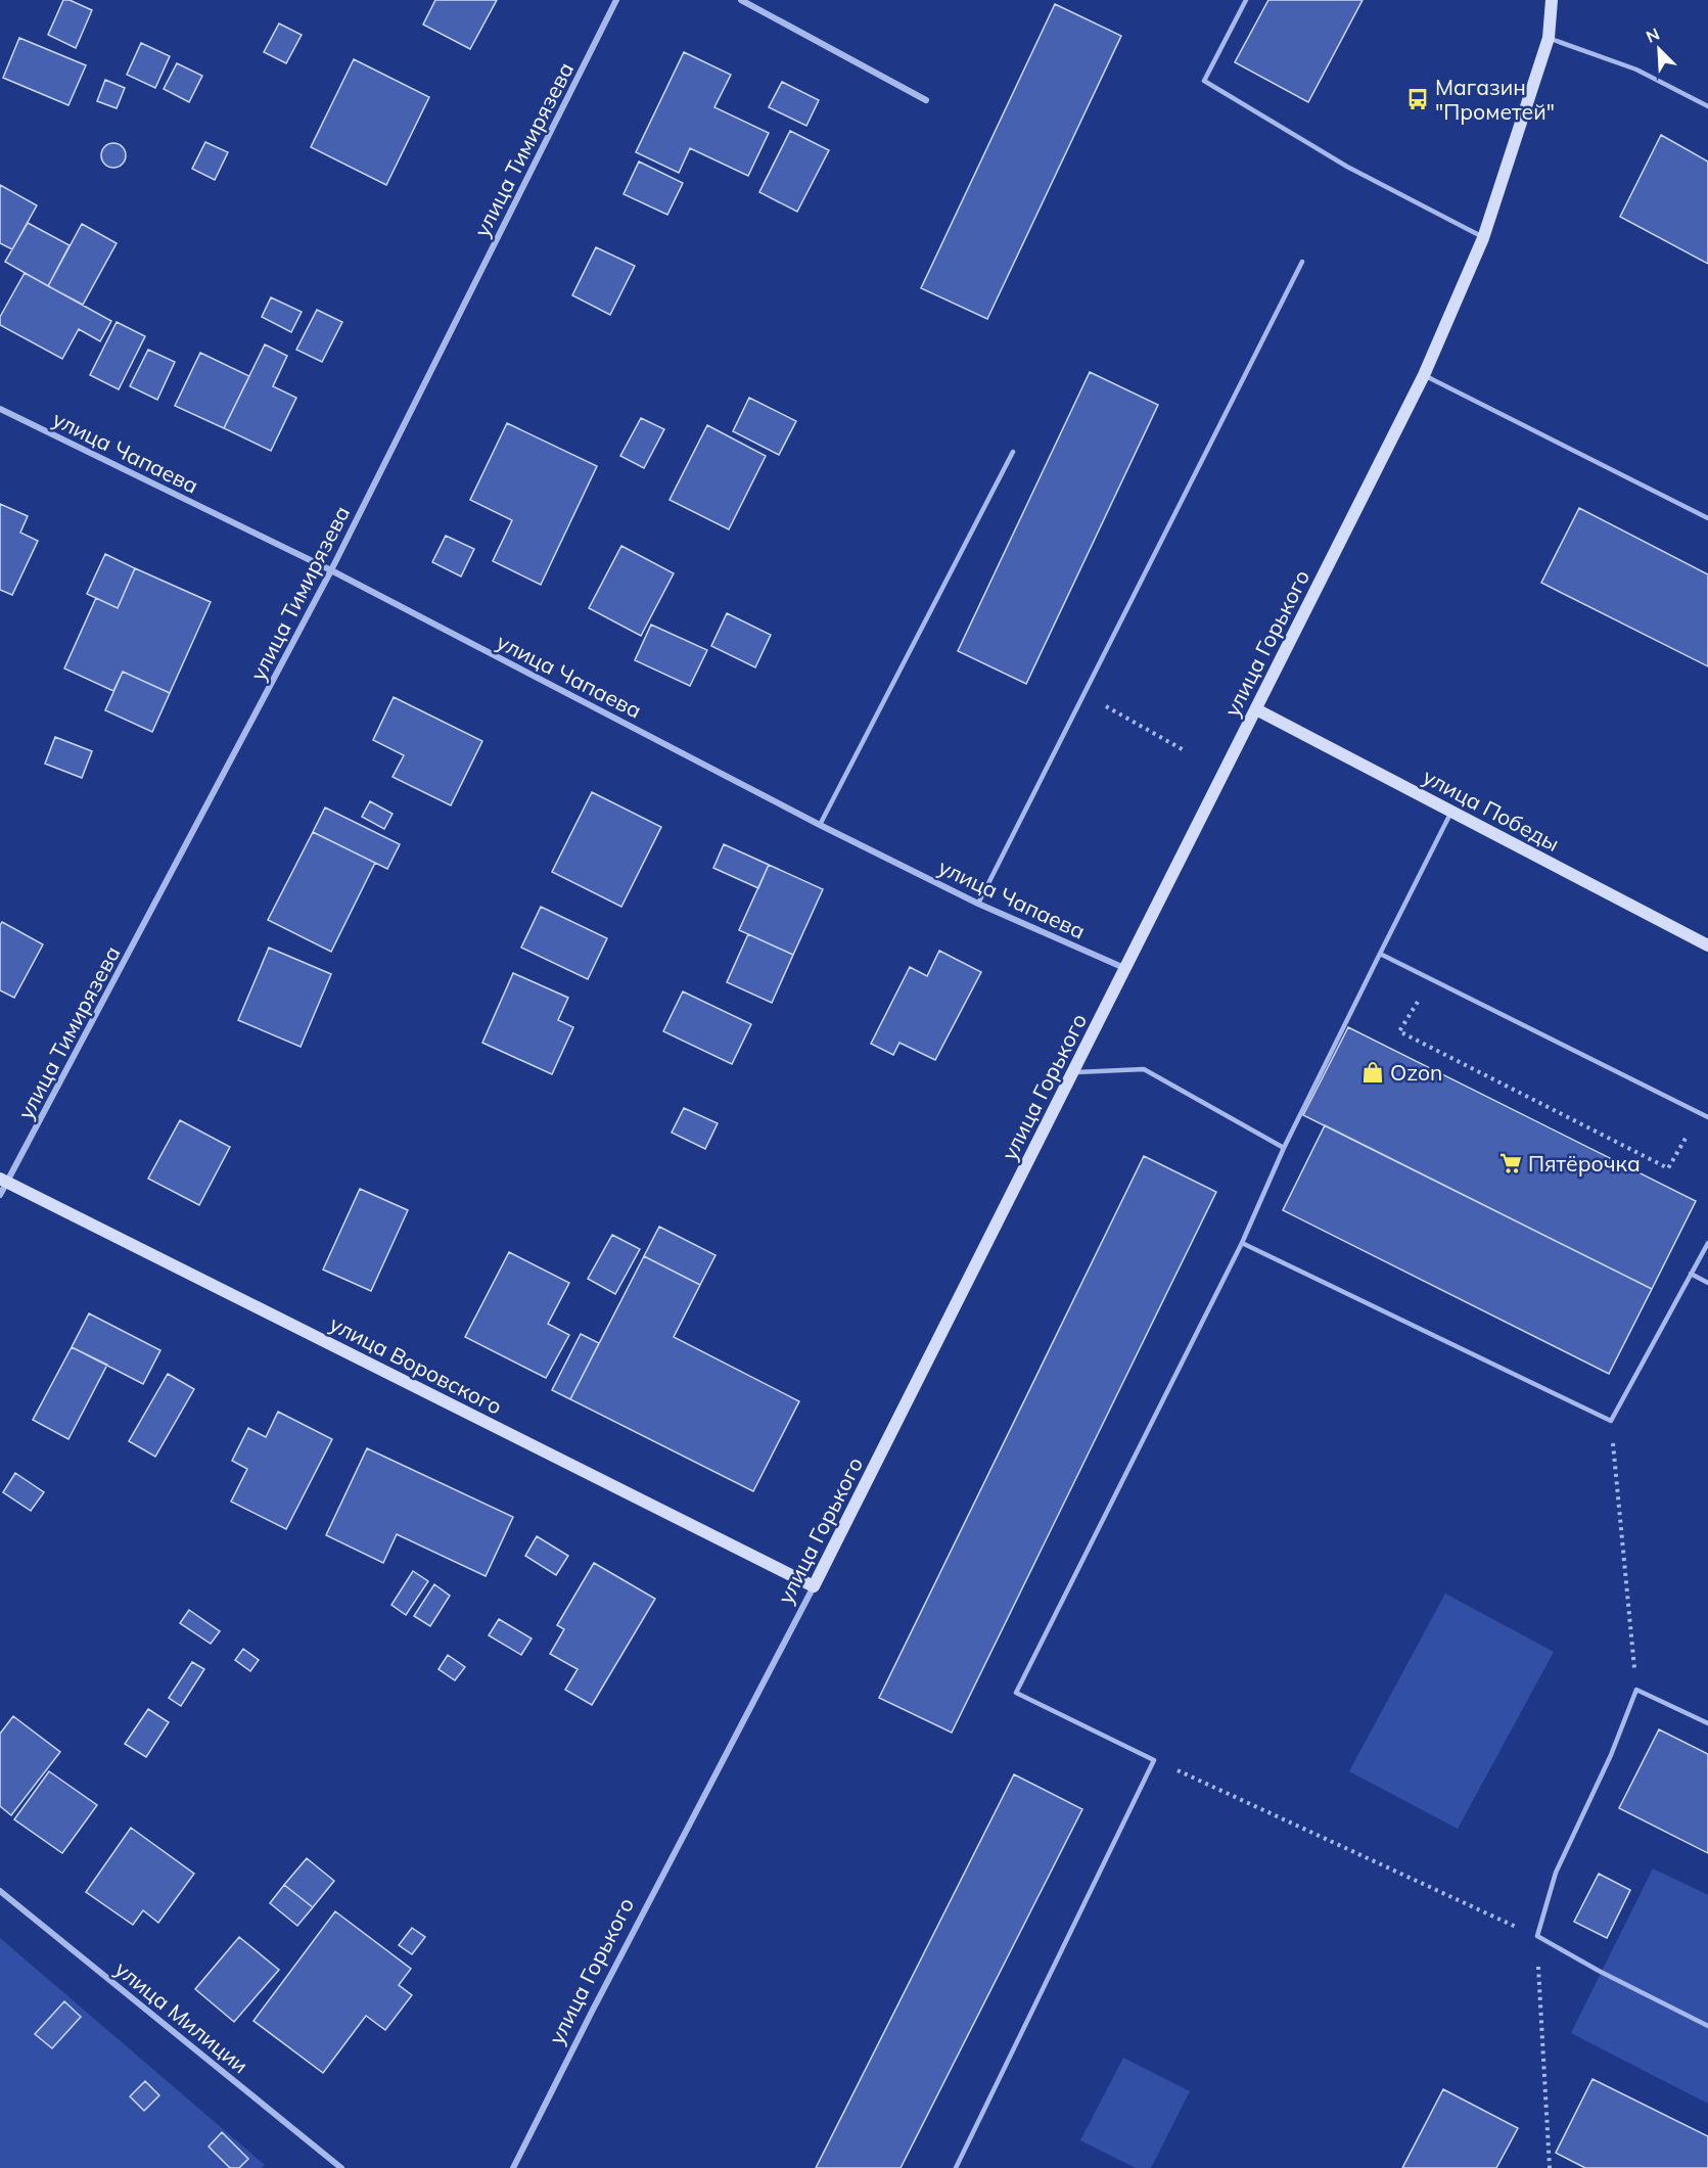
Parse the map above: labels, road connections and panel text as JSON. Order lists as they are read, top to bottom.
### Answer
{
  "streets": {
    "street": [
      "улица Тимирязева",
      "улица Чапаева",
      "улица Горького",
      "улица Победы",
      "улица Воровского",
      "улица Милиции"
    ]
  },
  "crossings": [
    ["улица Тимирязева", "улица Чапаева"],
    ["улица Тимирязева", "улица Воровского"],
    ["улица Чапаева", "улица Горького"],
    ["улица Горького", "улица Победы"],
    ["улица Горького", "улица Воровского"]
  ],
  "places": {
    "bus stop": ["Магазин \"Прометей\""],
    "shop": ["Ozon"],
    "supermarket": ["Пятёрочка"]
  },
  "north": "top left"
}
